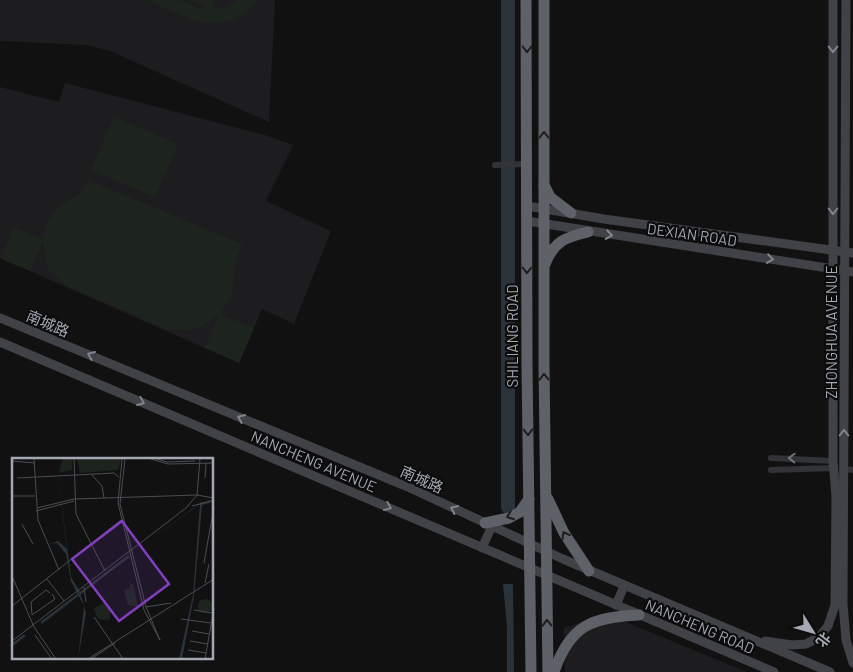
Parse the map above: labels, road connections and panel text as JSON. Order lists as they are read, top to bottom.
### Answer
{
  "streets": {
    "highway": ["SHILIANG ROAD"],
    "street": [
      "DEXIAN ROAD",
      "南城路",
      "ZHONGHUA AVENUE",
      "NANCHENG AVENUE",
      "NANCHENG ROAD"
    ]
  },
  "crossings": [
    ["DEXIAN ROAD", "ZHONGHUA AVENUE"],
    ["DEXIAN ROAD", "SHILIANG ROAD"],
    ["南城路", "ZHONGHUA AVENUE"],
    ["南城路", "SHILIANG ROAD"],
    ["SHILIANG ROAD", "NANCHENG AVENUE"],
    ["NANCHENG AVENUE", "NANCHENG ROAD"]
  ],
  "one_way": ["南城路", "NANCHENG AVENUE"],
  "north": "bottom right"
}
